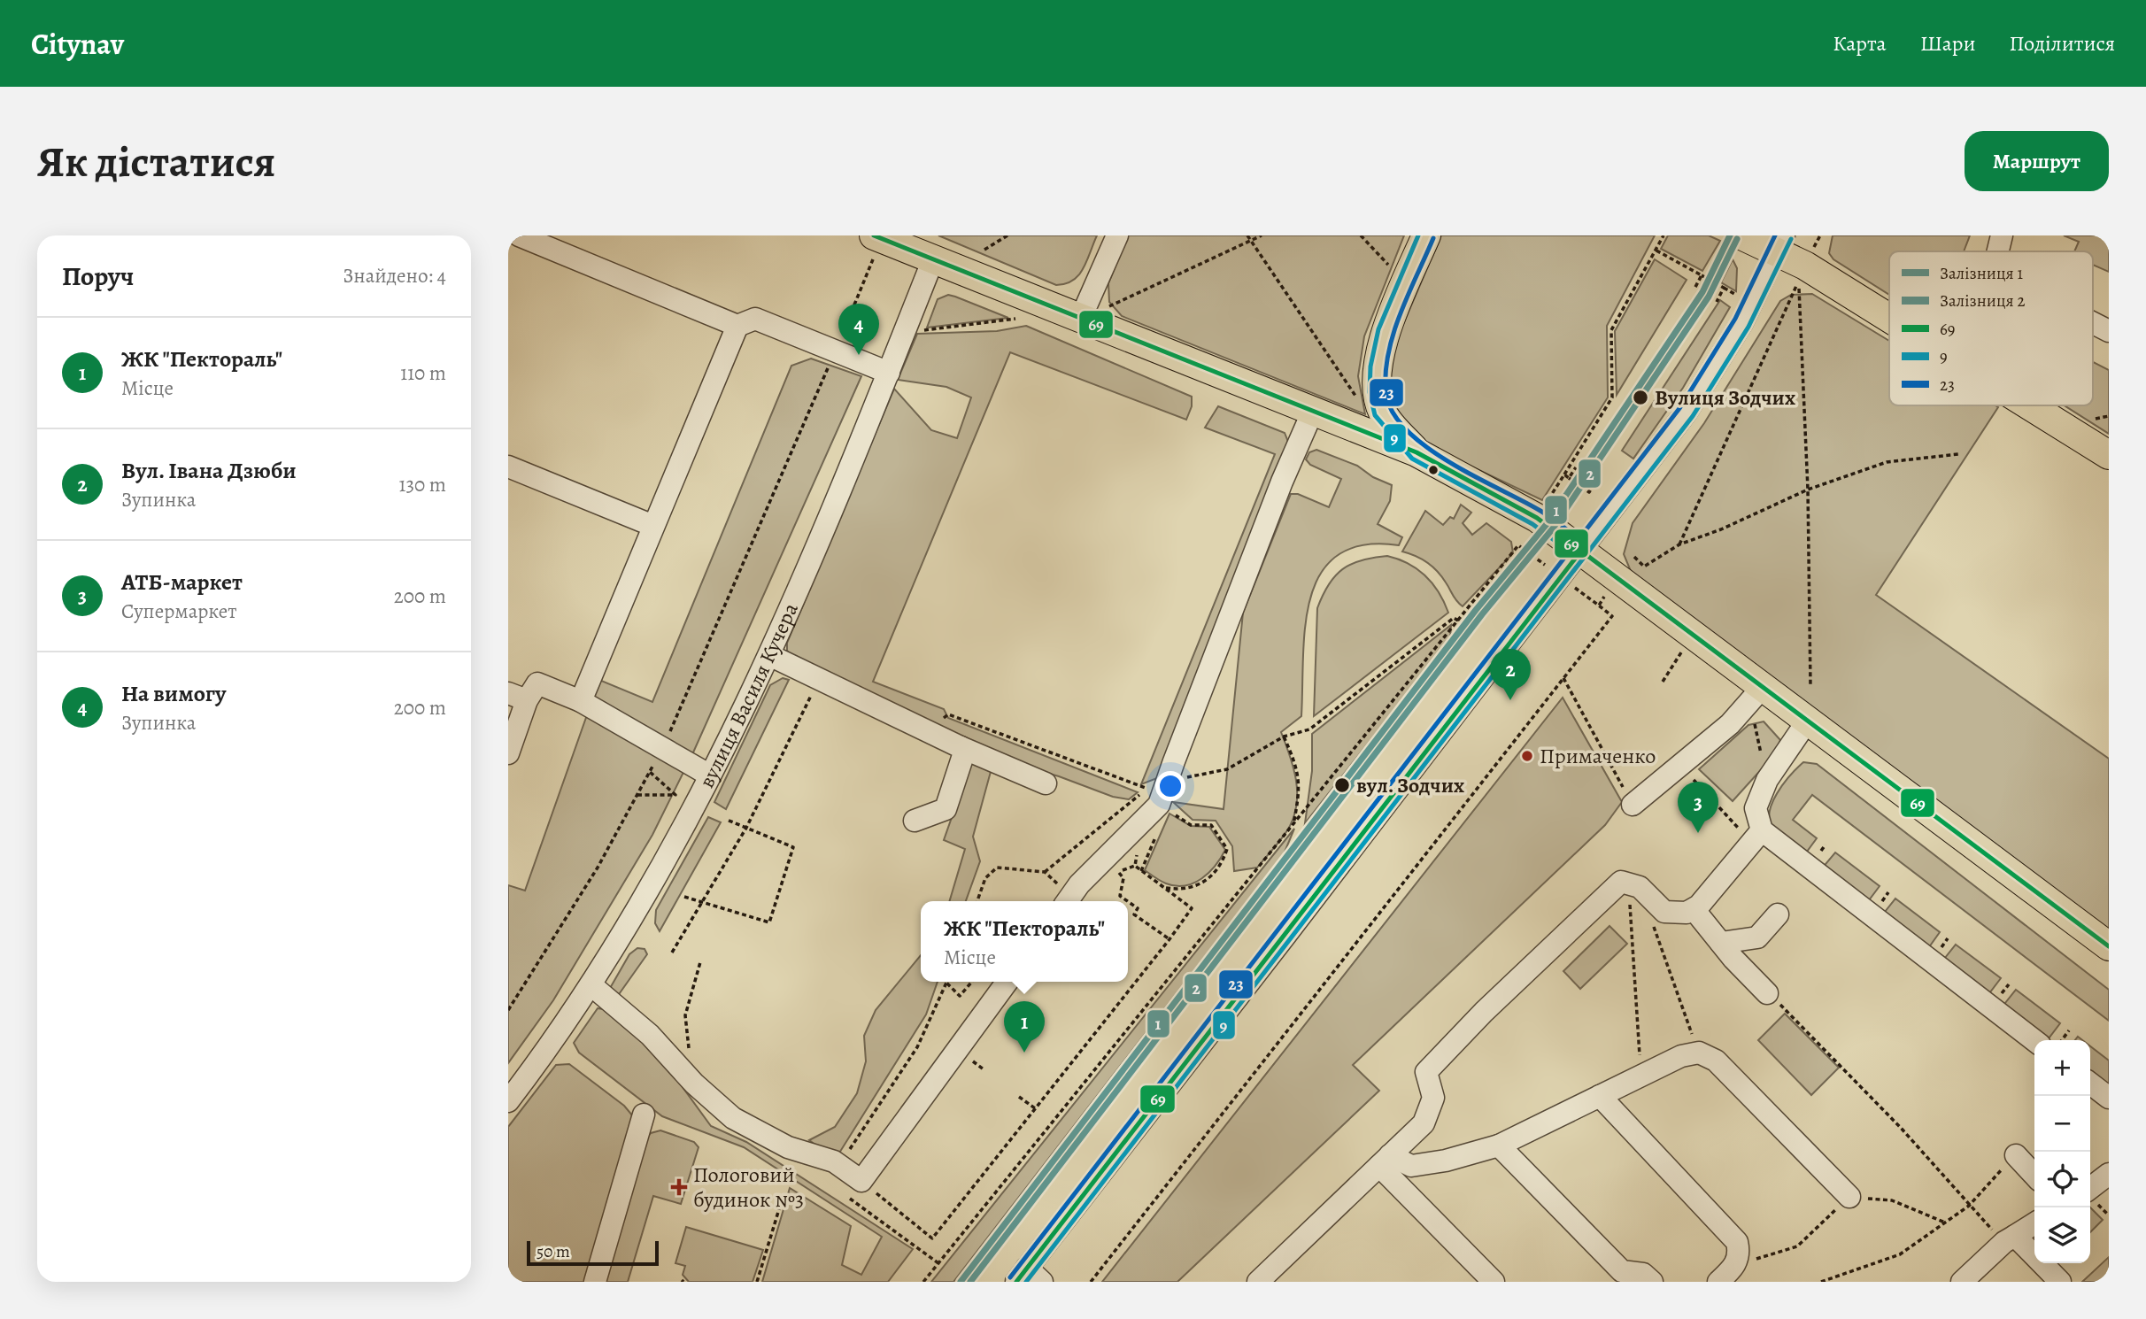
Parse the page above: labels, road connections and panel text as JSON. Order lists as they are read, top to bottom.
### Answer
{
  "streets": {
    "street": ["вулиця Василя Кучера"]
  },
  "places": {
    "other": ["Вулиця Зодчих", "Примаченко", "вул. Зодчих"],
    "health": ["Пологовий будинок №3"]
  },
  "lines": [
    "rail line 1",
    "transit line 69",
    "transit line 9",
    "transit line 23",
    "rail line 2"
  ],
  "legend": [
    "Залізниця 1",
    "Залізниця 2",
    "69",
    "9",
    "23"
  ],
  "scale_bar": "50 m",
  "page": {
    "header": "Citynav",
    "nav": ["Карта", "Шари", "Поділитися"],
    "buttons": "Маршрут",
    "title": "Як дістатися",
    "heading": ["Поруч", "Знайдено: 4"],
    "pins": [
      "4",
      "2",
      "3",
      "1"
    ],
    "list": [
      {
        "mark": "1",
        "name": "ЖК \"Пектораль\"",
        "note": "Місце",
        "value": "110 m"
      },
      {
        "mark": "2",
        "name": "Вул. Івана Дзюби",
        "note": "Зупинка",
        "value": "130 m"
      },
      {
        "mark": "3",
        "name": "АТБ-маркет",
        "note": "Супермаркет",
        "value": "200 m"
      },
      {
        "mark": "4",
        "name": "На вимогу",
        "note": "Зупинка",
        "value": "200 m"
      }
    ],
    "popup": ["ЖК \"Пектораль\"", "Місце"],
    "map_buttons": ["+", "−"],
    "scale": "50 m"
  }
}
